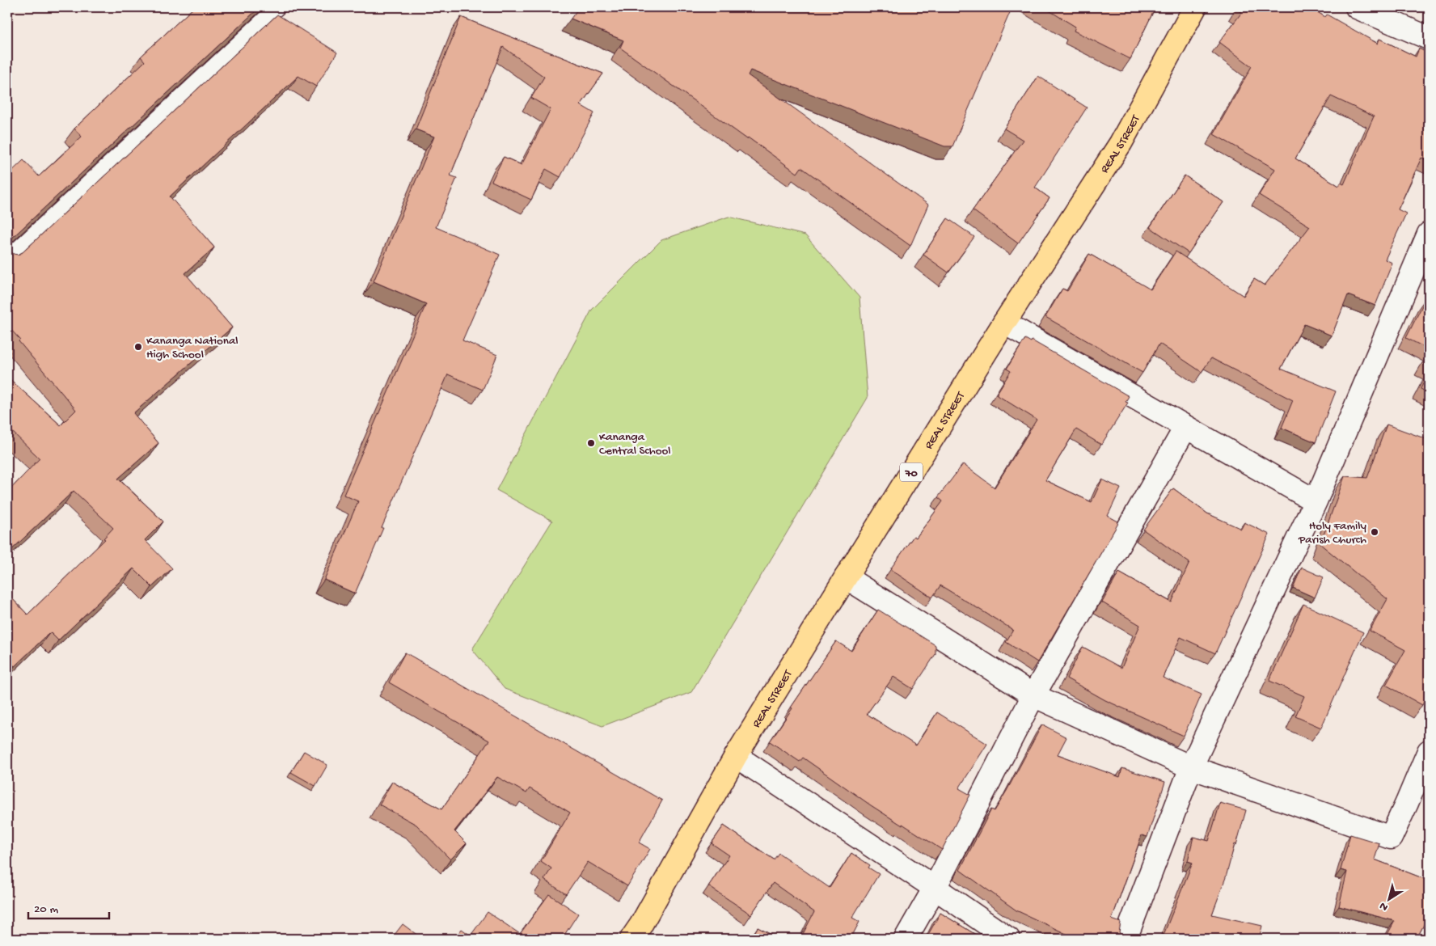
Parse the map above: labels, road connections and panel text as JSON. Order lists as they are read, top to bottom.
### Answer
{
  "streets": {
    "highway": ["REAL STREET", "70"]
  },
  "places": ["Kananga National High School", "Kananga Central School", "Holy Family Parish Church"],
  "scale_bar": "20 m",
  "north": "bottom left"
}
